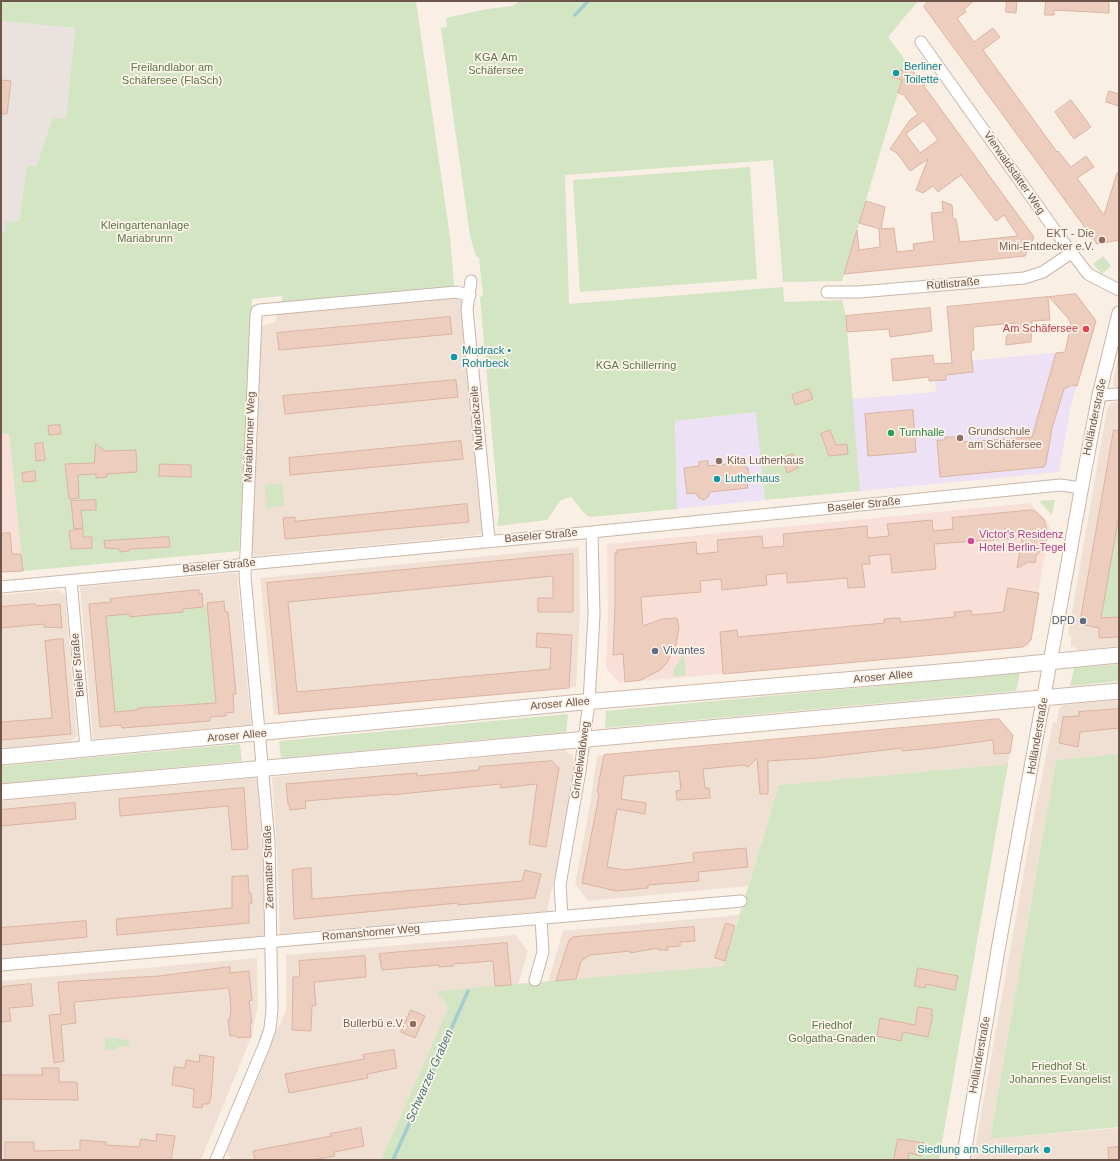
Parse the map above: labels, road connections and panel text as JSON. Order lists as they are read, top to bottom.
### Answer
{
  "streets": {
    "main road": ["Aroser Allee"],
    "street": [
      "Vierwaldstätter Weg",
      "Rütlistraße",
      "Holländerstraße",
      "Mudrackzeile",
      "Mariabrunner Weg",
      "Baseler Straße",
      "Bieler Straße",
      "Grindelwaldweg",
      "Zermatter Straße",
      "Romanshorner Weg"
    ]
  },
  "crossings": [
    ["Vierwaldstätter Weg", "Rütlistraße"],
    ["Holländerstraße", "Baseler Straße"],
    ["Holländerstraße", "Aroser Allee"],
    ["Mudrackzeile", "Mariabrunner Weg"],
    ["Mudrackzeile", "Baseler Straße"],
    ["Mariabrunner Weg", "Baseler Straße"],
    ["Mariabrunner Weg", "Zermatter Straße"],
    ["Baseler Straße", "Bieler Straße"],
    ["Baseler Straße", "Grindelwaldweg"],
    ["Baseler Straße", "Zermatter Straße"],
    ["Bieler Straße", "Aroser Allee"],
    ["Aroser Allee", "Grindelwaldweg"],
    ["Aroser Allee", "Zermatter Straße"],
    ["Grindelwaldweg", "Romanshorner Weg"],
    ["Zermatter Straße", "Romanshorner Weg"]
  ],
  "water": ["Schwarzer Graben"],
  "parks": [
    "KGA Am Schäfersee",
    "Freilandlabor am Schäfersee (FlaSch)",
    "Kleingartenanlage Mariabrunn",
    "KGA Schillerring",
    "Friedhof Golgatha-Gnaden",
    "Friedhof St. Johannes Evangelist"
  ],
  "places": [
    "Berliner Toilette",
    "EKT - Die Mini-Entdecker e.V.",
    "Am Schäfersee",
    "Mudrack • Rohrbeck",
    "Turnhalle",
    "Grundschule am Schäfersee",
    "Kita Lutherhaus",
    "Lutherhaus",
    "Victor's Residenz Hotel Berlin-Tegel",
    "DPD",
    "Vivantes",
    "Bullerbü e.V.",
    "Siedlung am Schillerpark"
  ]
}
